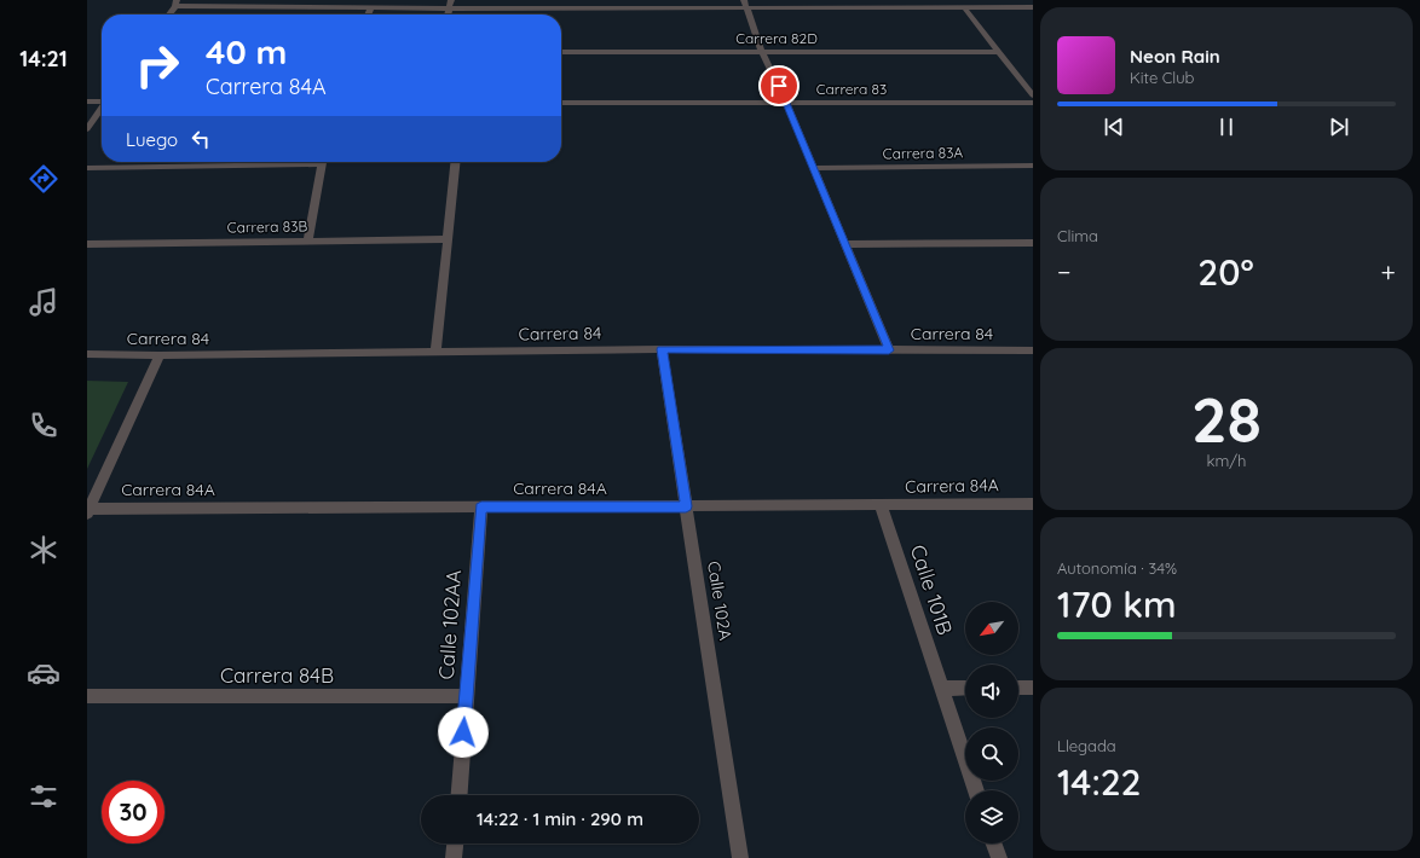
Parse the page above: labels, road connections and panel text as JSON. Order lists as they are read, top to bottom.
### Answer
{
  "streets": {
    "street": [
      "Carrera 82D",
      "Carrera 83",
      "Carrera 83A",
      "Carrera 83B",
      "Carrera 84",
      "Carrera 84A",
      "Calle 101B",
      "Calle 102A",
      "Calle 102AA",
      "Carrera 84B"
    ]
  },
  "crossings": [
    ["Carrera 84", "Calle 102A"],
    ["Carrera 84A", "Calle 101B"],
    ["Carrera 84A", "Calle 102A"],
    ["Carrera 84A", "Calle 102AA"],
    ["Calle 102AA", "Carrera 84B"]
  ],
  "north": "bottom left",
  "page": {
    "tabs": "14:21",
    "turn": ["40 m", "Carrera 84A"],
    "song": ["Neon Rain", "Kite Club"],
    "then": "Luego",
    "tile": [
      "Clima",
      ["28", "km/h"],
      ["Autonomía · 34%", "170 km"],
      ["Llegada", "14:22"]
    ],
    "heat": ["−", "20°", "+"],
    "limit": "30",
    "trip": "14:22 · 1 min · 290 m"
  }
}
